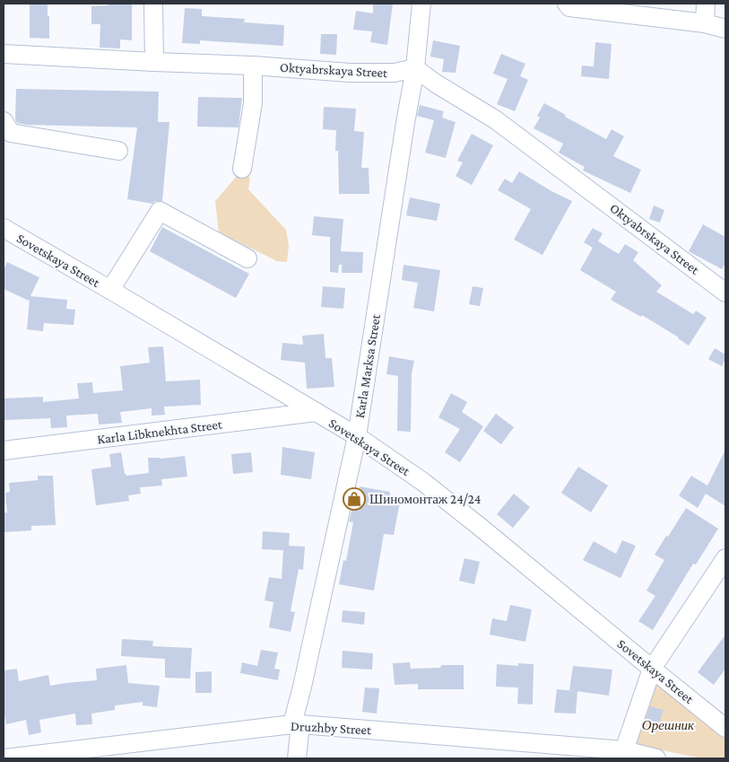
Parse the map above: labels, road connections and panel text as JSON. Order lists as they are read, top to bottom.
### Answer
{
  "streets": {
    "street": [
      "Oktyabrskaya Street",
      "Sovetskaya Street",
      "Karla Marksa Street",
      "Karla Libknekhta Street",
      "Druzhby Street"
    ]
  },
  "crossings": [
    ["Oktyabrskaya Street", "Karla Marksa Street"],
    ["Sovetskaya Street", "Karla Marksa Street"],
    ["Sovetskaya Street", "Karla Libknekhta Street"],
    ["Karla Marksa Street", "Druzhby Street"]
  ],
  "parks": ["Орешник"],
  "places": {
    "shop": ["Шиномонтаж 24/24"]
  }
}
